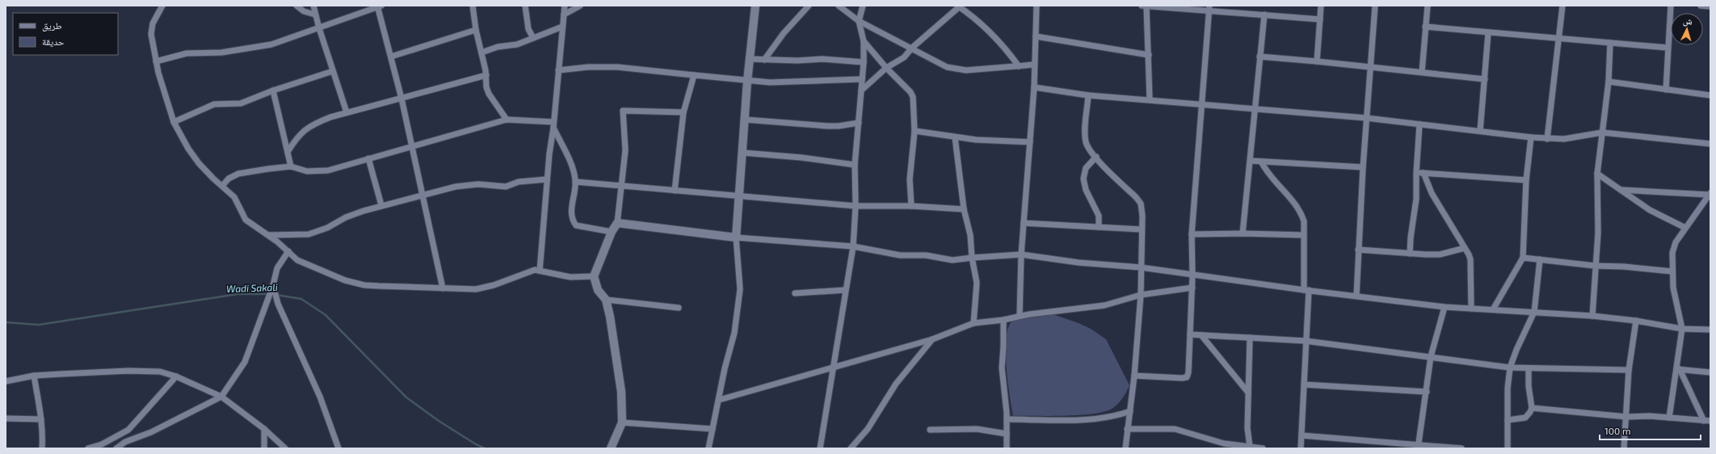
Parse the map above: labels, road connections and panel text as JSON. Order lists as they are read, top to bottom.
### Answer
{
  "water": ["Wadi Sakali"],
  "legend": ["طريق", "حديقة"],
  "scale_bar": "100 m",
  "north": "top"
}
